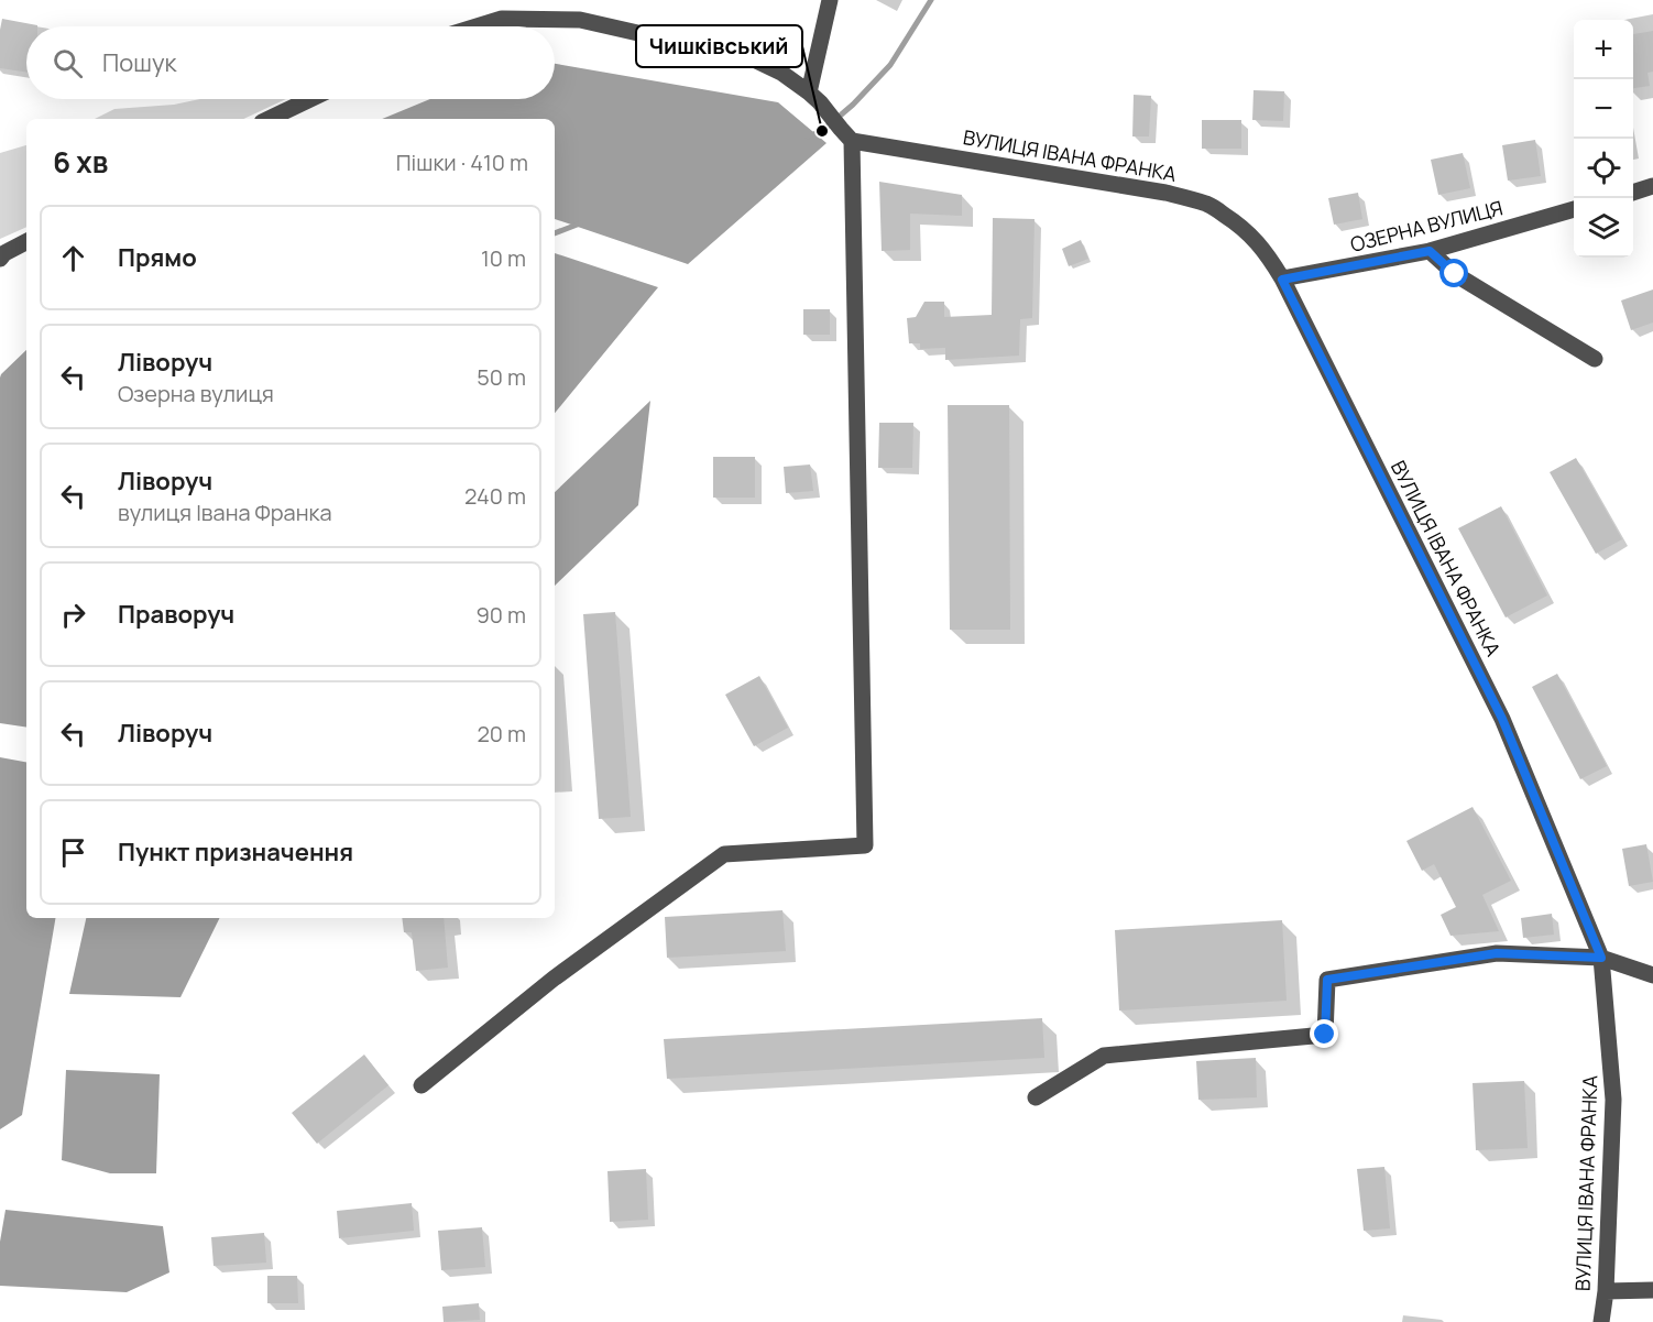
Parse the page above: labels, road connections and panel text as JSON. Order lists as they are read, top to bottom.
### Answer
{
  "streets": {
    "street": ["ВУЛИЦЯ ІВАНА ФРАНКА", "ОЗЕРНА ВУЛИЦЯ"]
  },
  "crossings": [
    ["ВУЛИЦЯ ІВАНА ФРАНКА", "ОЗЕРНА ВУЛИЦЯ"]
  ],
  "places": ["Чишківський"],
  "page": {
    "map_buttons": ["+", "−"],
    "search": "Пошук",
    "heading": ["6 хв", "Пішки · 410 m"],
    "list": [
      ["Прямо", "10 m"],
      ["Ліворуч", "Озерна вулиця", "50 m"],
      ["Ліворуч", "вулиця Івана Франка", "240 m"],
      ["Праворуч", "90 m"],
      ["Ліворуч", "20 m"],
      "Пункт призначення"
    ]
  }
}
